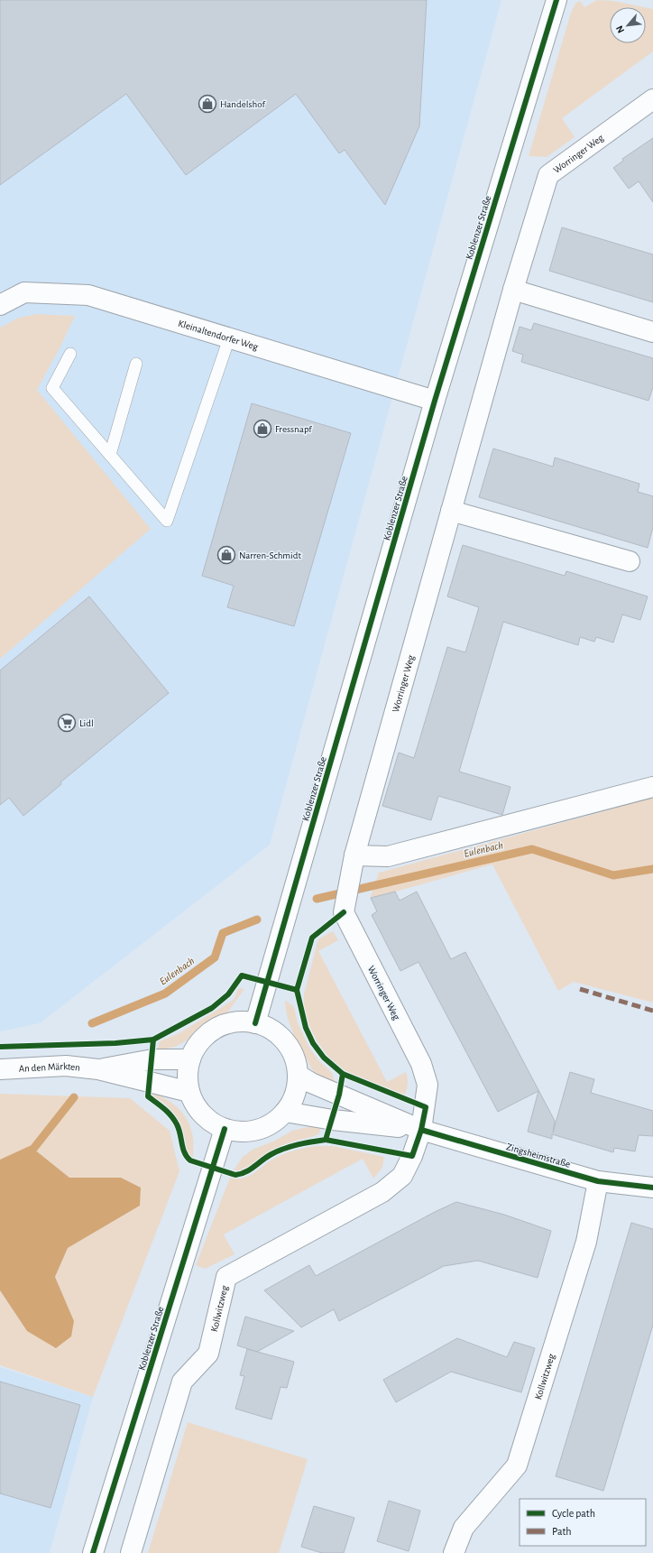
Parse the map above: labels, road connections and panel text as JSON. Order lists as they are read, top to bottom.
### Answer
{
  "streets": {
    "street": [
      "Worringer Weg",
      "Koblenzer Straße",
      "Kleinaltendorfer Weg",
      "An den Märkten",
      "Zingsheimstraße",
      "Kollwitzweg"
    ]
  },
  "crossings": [
    ["Worringer Weg", "Zingsheimstraße"],
    ["Worringer Weg", "Kollwitzweg"],
    ["Koblenzer Straße", "Kleinaltendorfer Weg"],
    ["Koblenzer Straße", "An den Märkten"],
    ["Koblenzer Straße", "Zingsheimstraße"],
    ["An den Märkten", "Zingsheimstraße"],
    ["Zingsheimstraße", "Kollwitzweg"]
  ],
  "water": ["Eulenbach"],
  "places": {
    "shop": ["Handelshof", "Fressnapf", "Narren-Schmidt"],
    "supermarket": ["Lidl"]
  },
  "legend": ["Cycle path", "Path"],
  "north": "bottom left"
}
